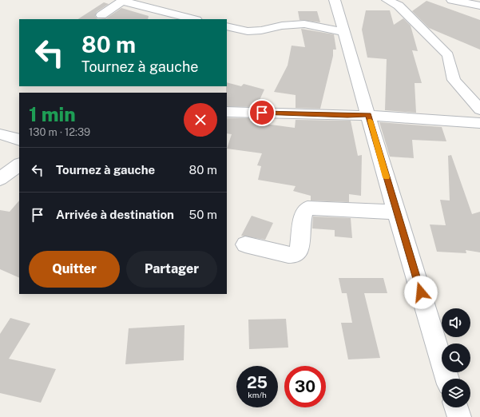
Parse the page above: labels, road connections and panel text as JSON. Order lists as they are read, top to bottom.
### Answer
{
  "page": {
    "turn": ["80 m", "Tournez à gauche"],
    "heading": ["1 min", "130 m · 12:39"],
    "list": [
      {
        "name": "Tournez à gauche",
        "value": "80 m"
      },
      {
        "name": "Arrivée à destination",
        "value": "50 m"
      }
    ],
    "buttons": ["Quitter", "Partager"],
    "speed": "25 km/h",
    "limit": "30"
  }
}
